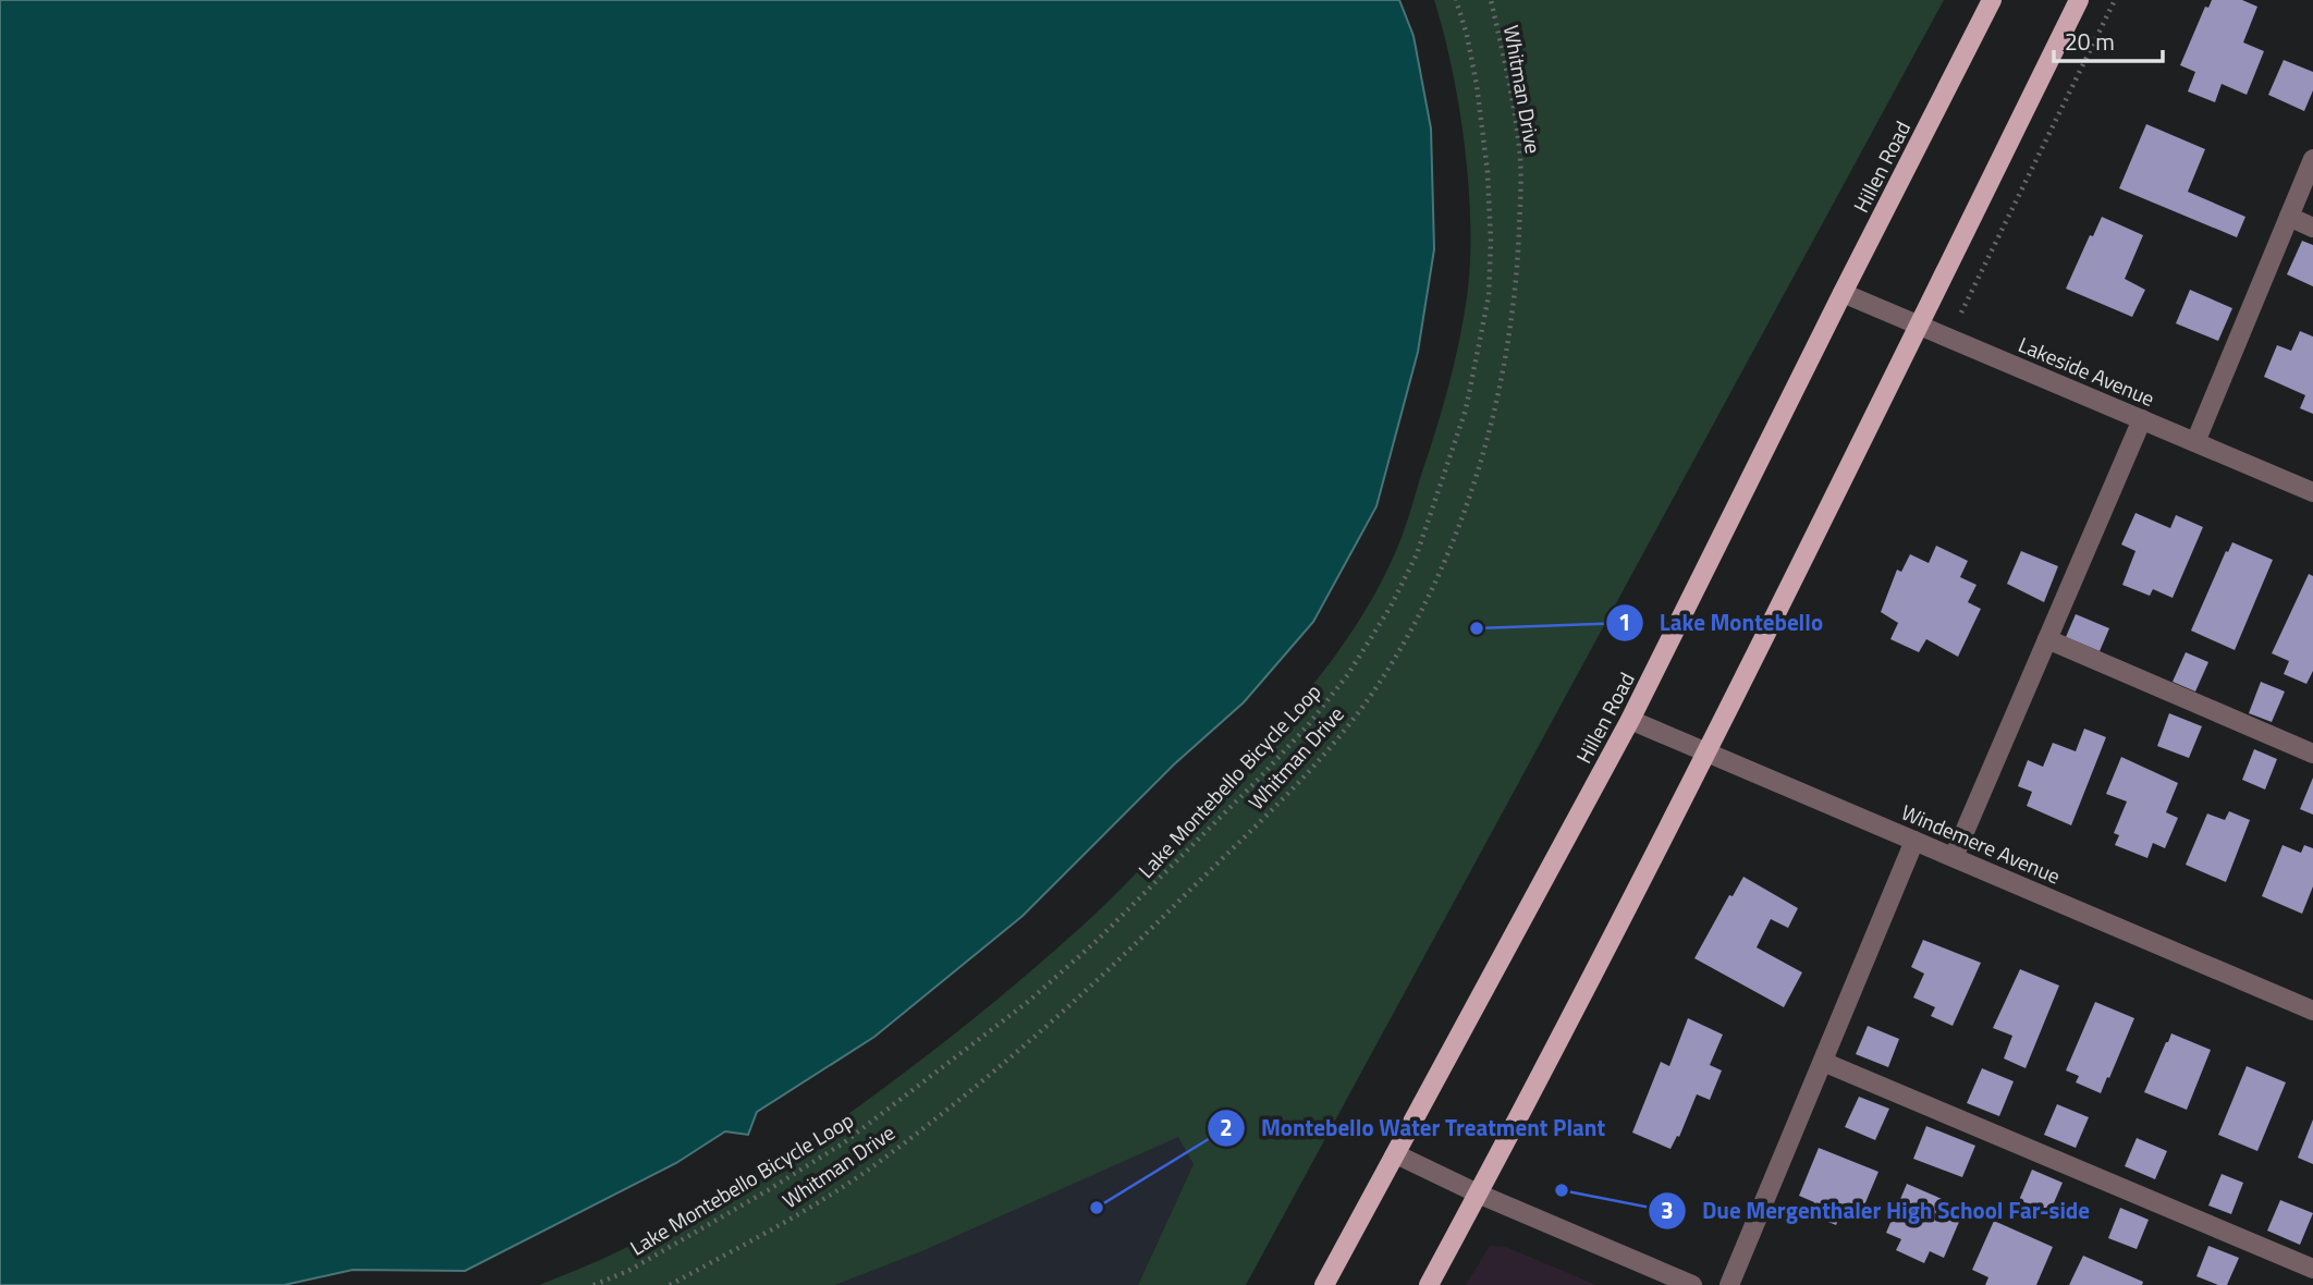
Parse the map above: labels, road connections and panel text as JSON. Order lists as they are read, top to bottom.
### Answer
{
  "streets": {
    "main road": ["Hillen Road"],
    "street": ["Lakeside Avenue", "Windemere Avenue"],
    "path": ["Whitman Drive", "Lake Montebello Bicycle Loop"]
  },
  "crossings": [
    ["Hillen Road", "Lakeside Avenue"],
    ["Hillen Road", "Windemere Avenue"]
  ],
  "places": ["Lake Montebello", "Due Mergenthaler High School Far-side", "Montebello Water Treatment Plant"],
  "scale_bar": "20 m"
}
